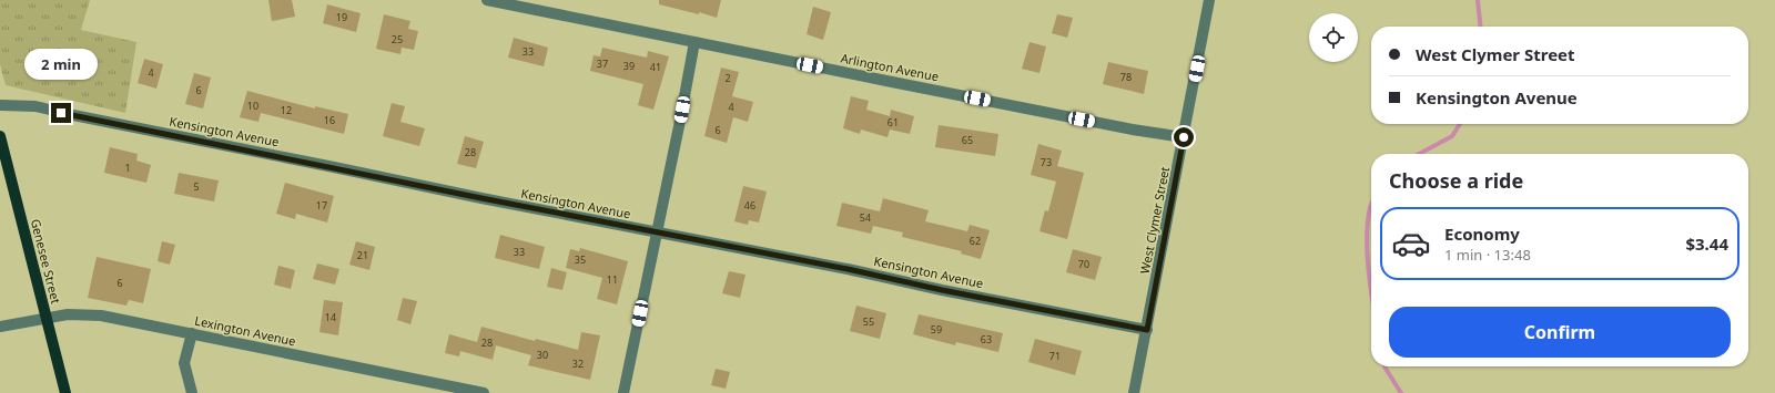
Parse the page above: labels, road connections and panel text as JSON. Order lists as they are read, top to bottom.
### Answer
{
  "streets": {
    "main road": ["Genesee Street"],
    "street": [
      "Arlington Avenue",
      "Kensington Avenue",
      "West Clymer Street",
      "Lexington Avenue"
    ]
  },
  "crossings": [
    ["Arlington Avenue", "West Clymer Street"],
    ["Kensington Avenue", "West Clymer Street"],
    ["Genesee Street", "Lexington Avenue"]
  ],
  "house_numbers": [
    "19",
    "25",
    "33",
    "37",
    "39",
    "41",
    "4",
    "78",
    "2",
    "6",
    "10",
    "4",
    "12",
    "16",
    "61",
    "6",
    "65",
    "28",
    "73",
    "1",
    "5",
    "17",
    "46",
    "54",
    "62",
    "33",
    "21",
    "35",
    "70",
    "11",
    "6",
    "14",
    "55",
    "59",
    "63",
    "28",
    "30",
    "71",
    "32"
  ],
  "page": {
    "banner": ["West Clymer Street", "Kensington Avenue"],
    "bubble": "2 min",
    "heading": "Choose a ride",
    "list": [
      {
        "name": "Economy",
        "note": "1 min · 13:48",
        "value": "$3.44"
      }
    ],
    "buttons": "Confirm"
  }
}
